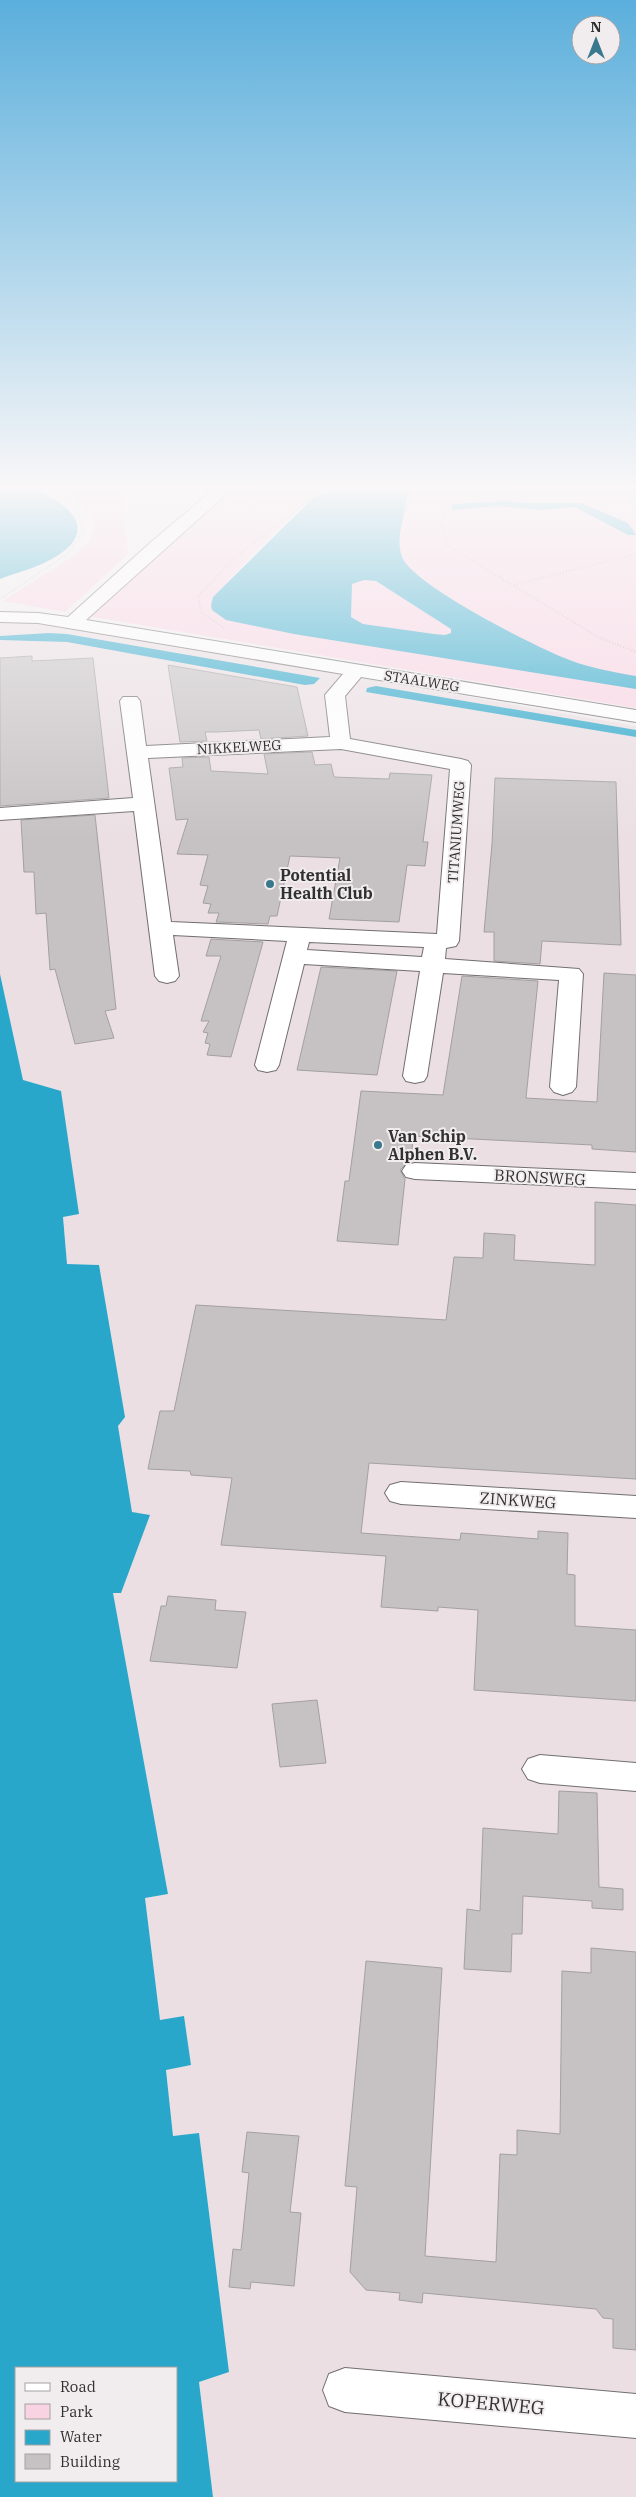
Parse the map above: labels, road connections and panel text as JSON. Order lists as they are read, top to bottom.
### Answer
{
  "streets": {
    "street": [
      "STAALWEG",
      "NIKKELWEG",
      "TITANIUMWEG",
      "BRONSWEG",
      "ZINKWEG",
      "KOPERWEG"
    ]
  },
  "crossings": [
    ["NIKKELWEG", "TITANIUMWEG"]
  ],
  "places": ["Potential Health Club", "Van Schip Alphen B.V."],
  "legend": [
    "Road",
    "Park",
    "Water",
    "Building"
  ],
  "north": "top"
}
